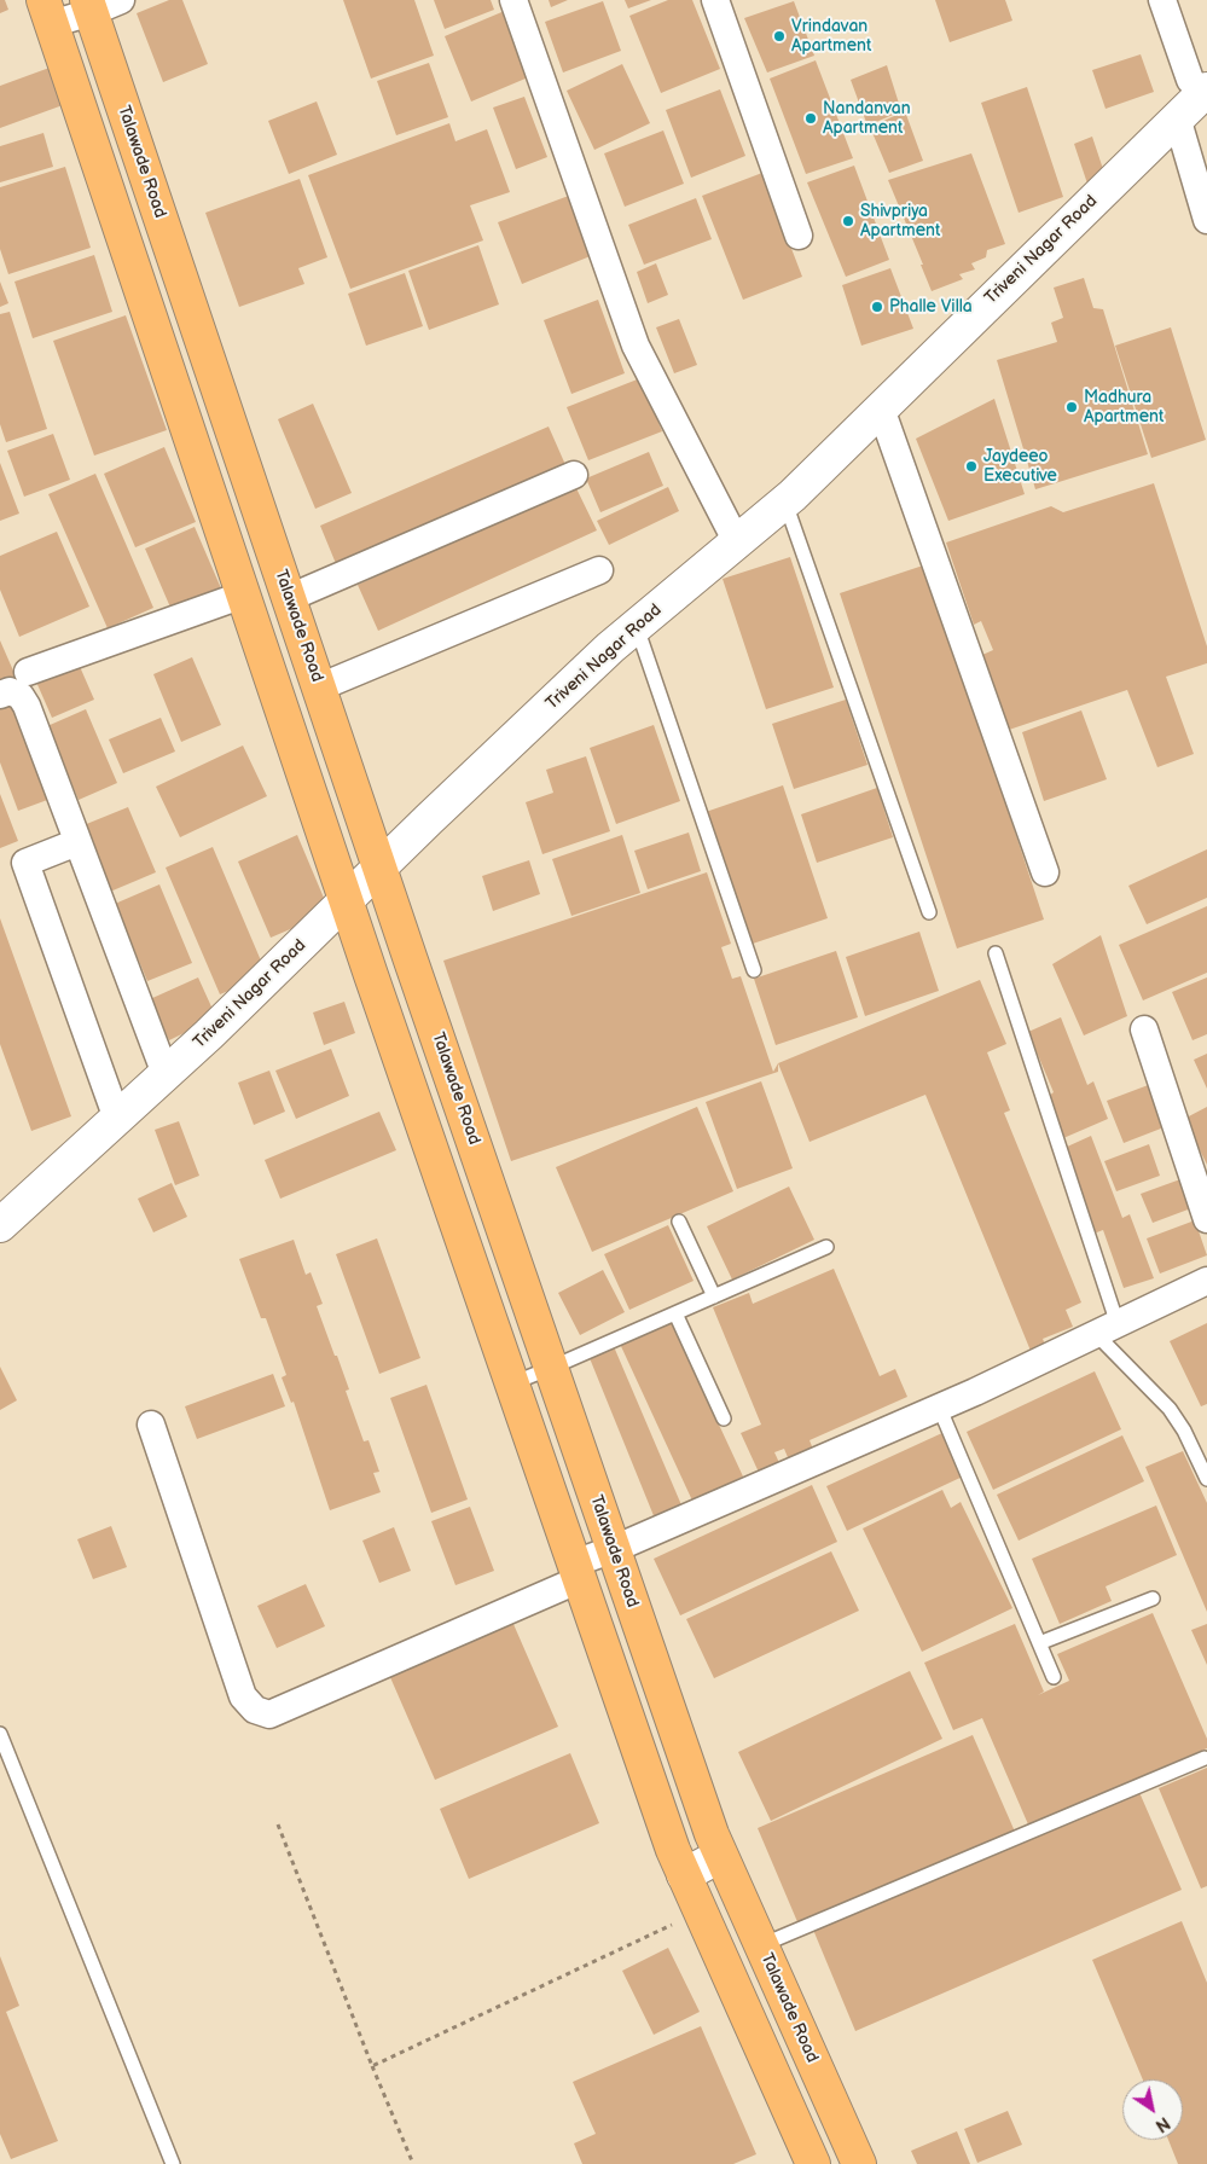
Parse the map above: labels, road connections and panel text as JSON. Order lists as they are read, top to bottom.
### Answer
{
  "streets": {
    "main road": ["Talawade Road"],
    "street": ["Triveni Nagar Road"]
  },
  "crossings": [
    ["Talawade Road", "Triveni Nagar Road"]
  ],
  "places": [
    "Vrindavan Apartment",
    "Nandanvan Apartment",
    "Shivpriya Apartment",
    "Phalle Villa",
    "Madhura Apartment",
    "Jaydeeo Executive"
  ],
  "north": "bottom right"
}
